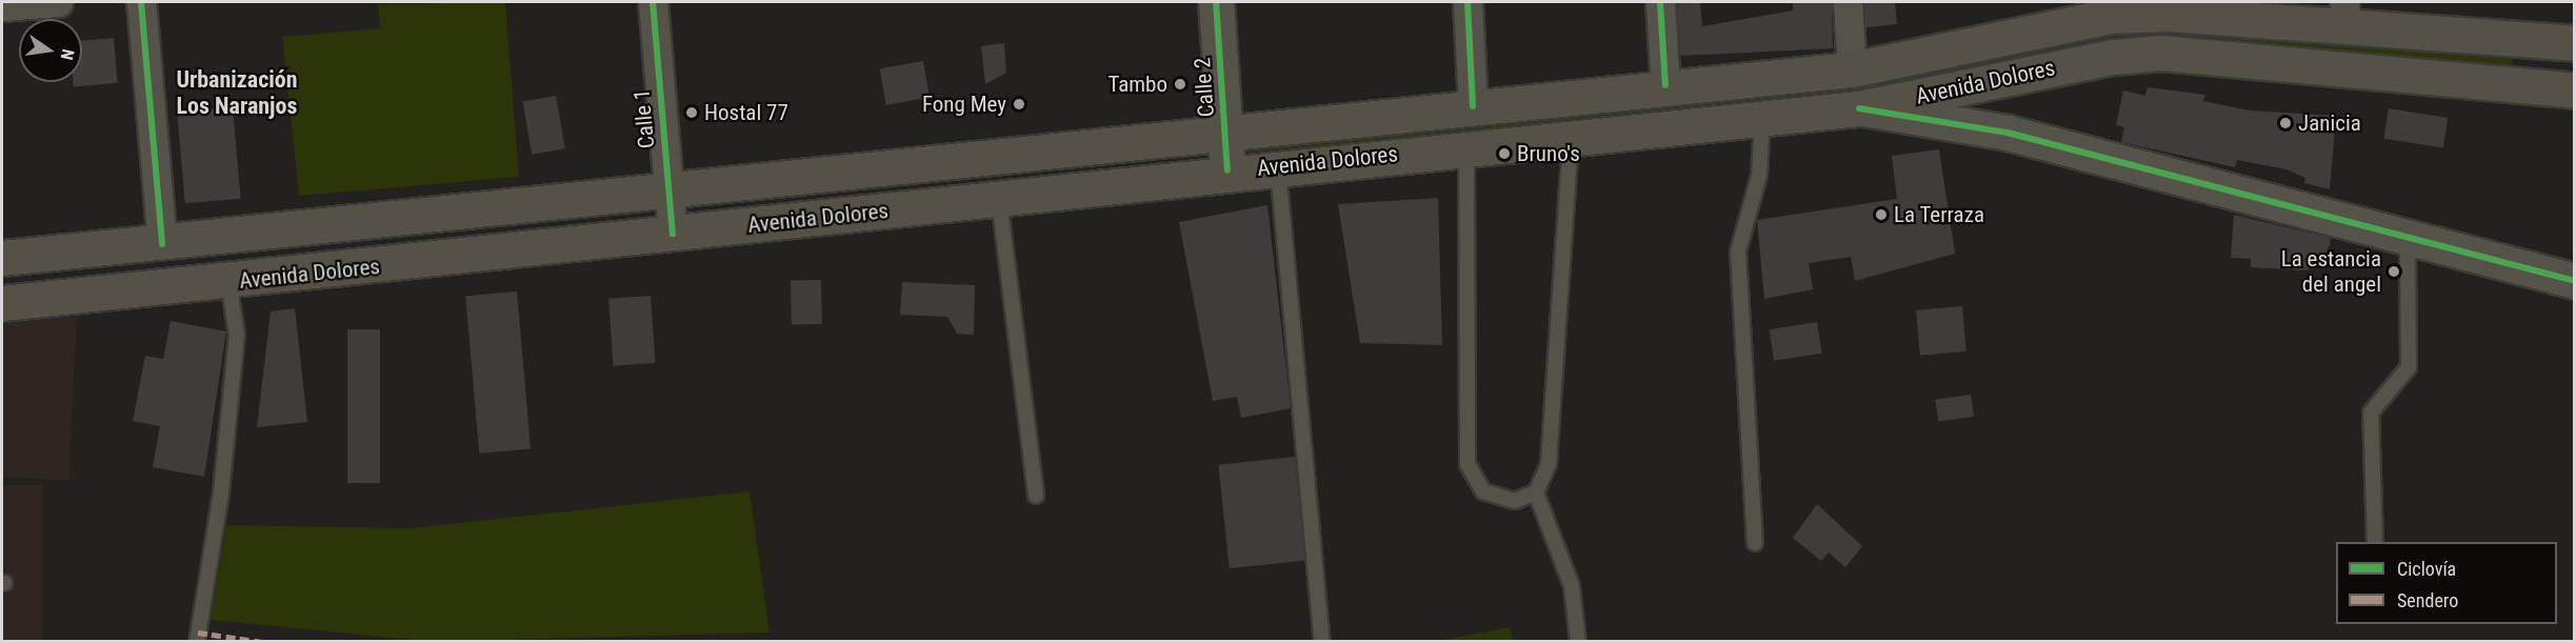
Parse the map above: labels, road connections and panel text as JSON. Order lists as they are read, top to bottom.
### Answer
{
  "streets": {
    "main road": ["Avenida Dolores"],
    "street": ["Calle 2", "Calle 1"]
  },
  "crossings": [
    ["Avenida Dolores", "Calle 2"],
    ["Avenida Dolores", "Calle 1"]
  ],
  "districts": ["Urbanización Los Naranjos"],
  "places": [
    "Tambo",
    "Fong Mey",
    "Hostal 77",
    "Janicia",
    "Bruno's",
    "La Terraza",
    "La estancia del angel"
  ],
  "legend": ["Ciclovía", "Sendero"],
  "north": "right"
}
